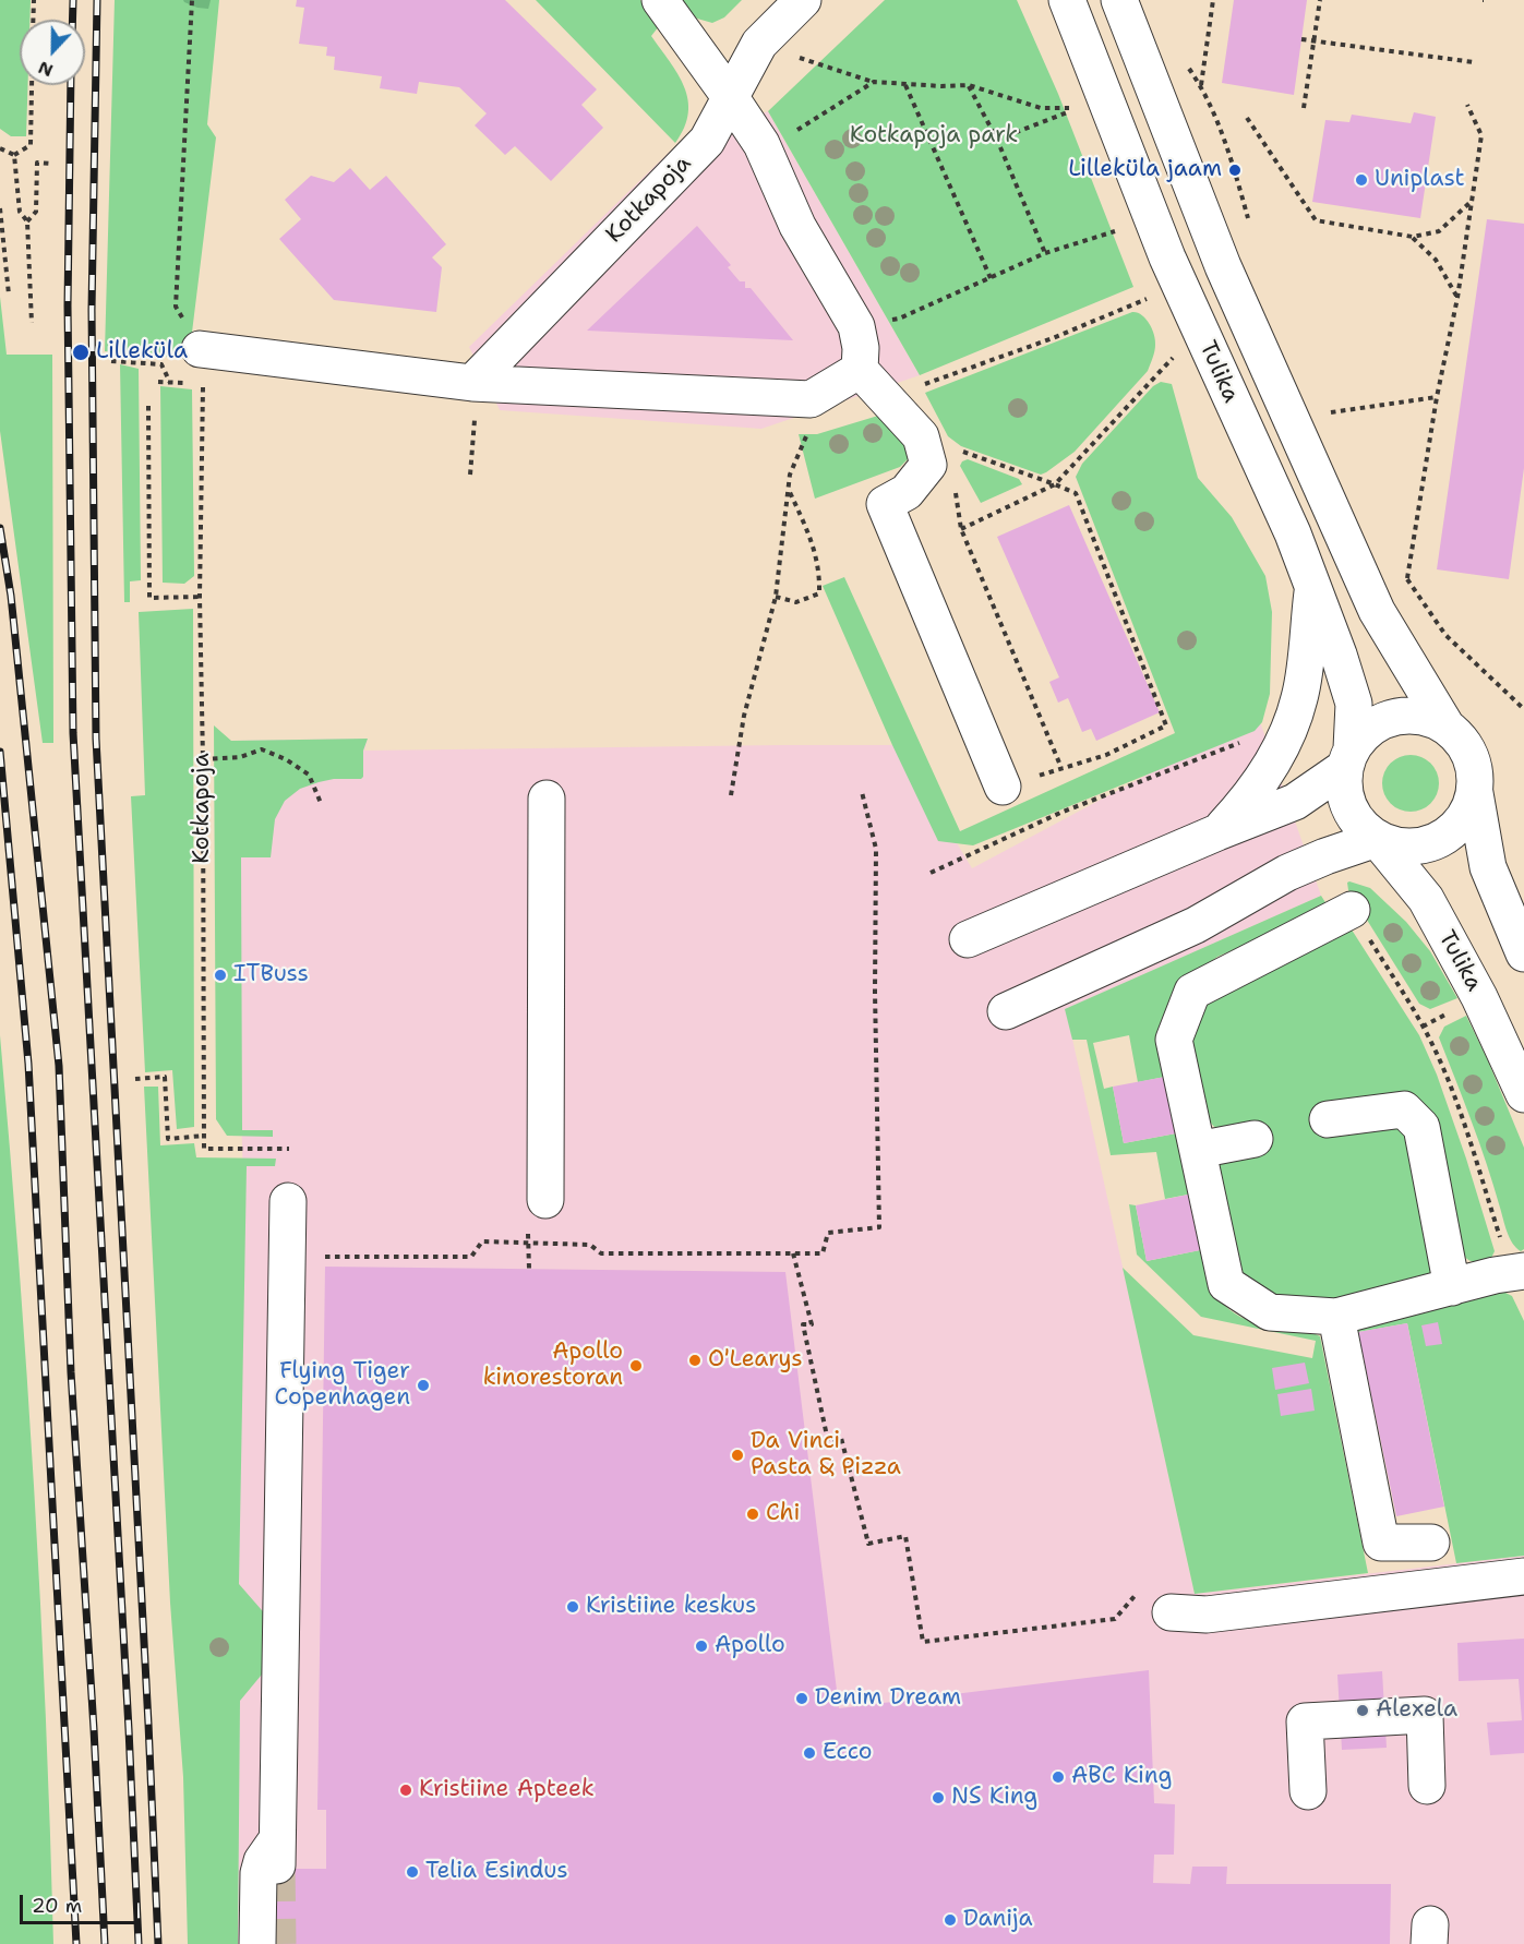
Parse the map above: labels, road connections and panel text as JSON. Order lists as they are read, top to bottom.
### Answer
{
  "streets": {
    "street": ["Kotkapoja", "Tulika"]
  },
  "parks": ["Kotkapoja park"],
  "places": [
    "Lilleküla jaam",
    "Uniplast",
    "Lilleküla",
    "ITBuss",
    "O'Learys",
    "Apollo kinorestoran",
    "Flying Tiger Copenhagen",
    "Da Vinci Pasta & Pizza",
    "Chi",
    "Kristiine keskus",
    "Apollo",
    "Denim Dream",
    "Alexela",
    "Ecco",
    "ABC King",
    "Kristiine Apteek",
    "NS King",
    "Telia Esindus",
    "Danija"
  ],
  "scale_bar": "20 m",
  "north": "bottom"
}
